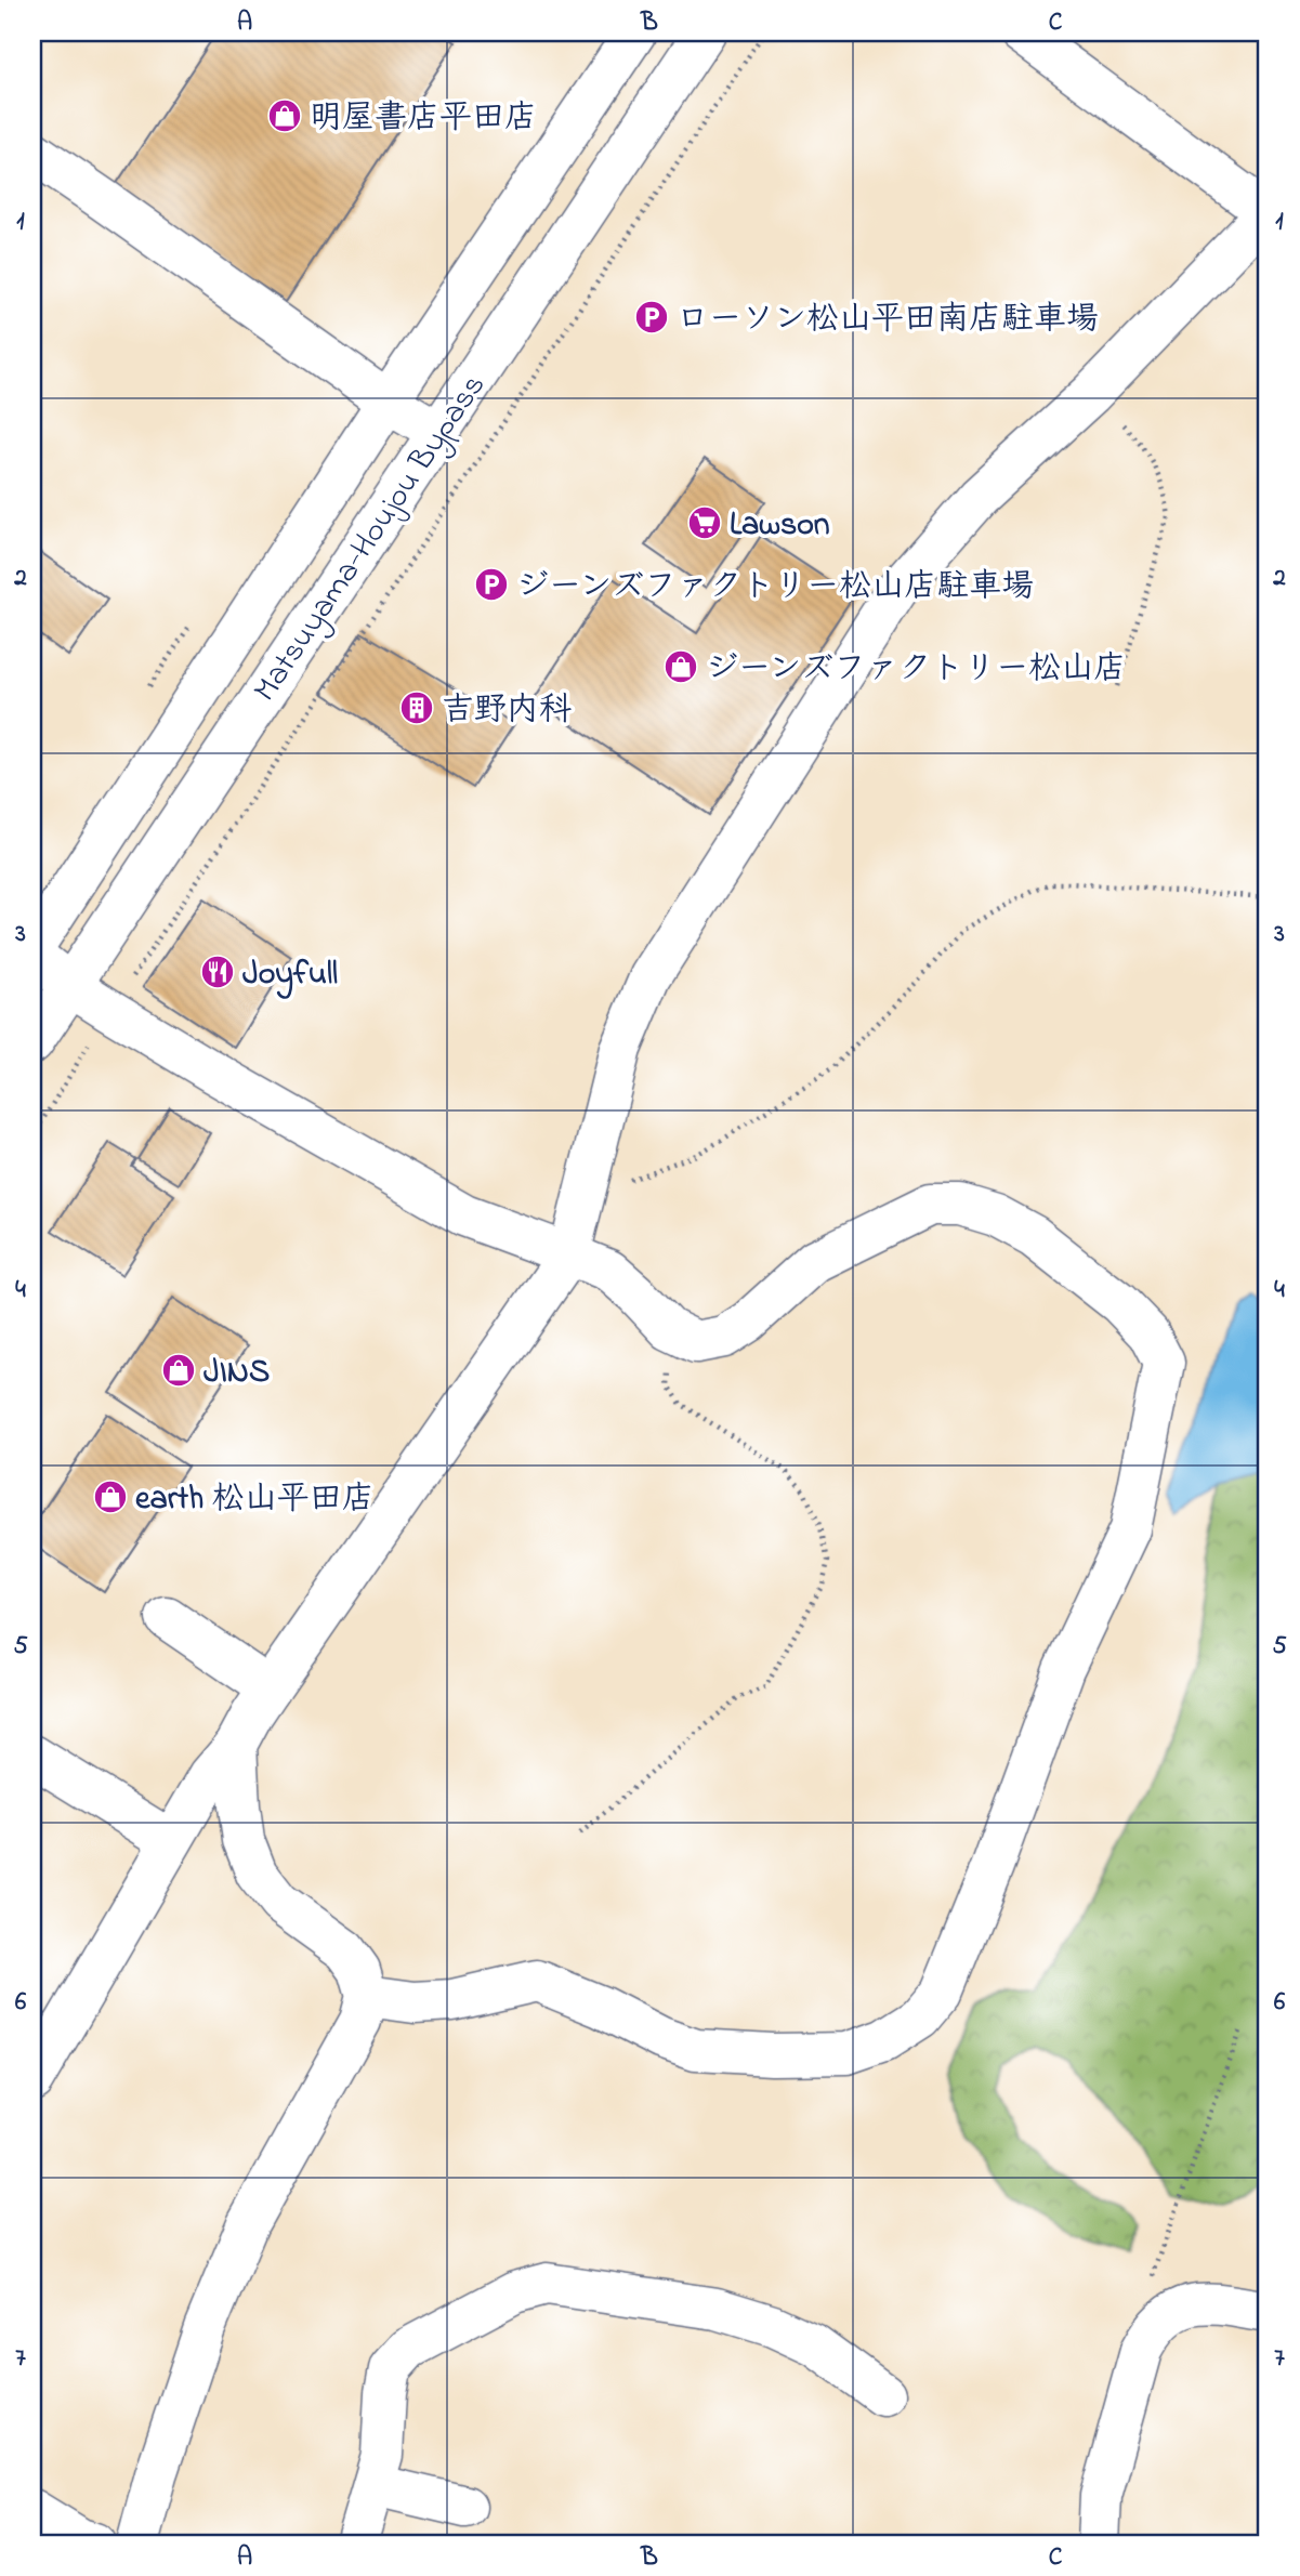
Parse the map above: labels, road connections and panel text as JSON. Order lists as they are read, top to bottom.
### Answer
{
  "streets": {
    "main road": ["Matsuyama-Houjou Bypass"]
  },
  "places": {
    "shop": [
      "明屋書店平田店",
      "ジーンズファクトリー松山店",
      "JINS",
      "earth 松山平田店"
    ],
    "parking": ["ローソン松山平田南店駐車場", "ジーンズファクトリー松山店駐車場"],
    "supermarket": ["Lawson"],
    "building": ["吉野内科"],
    "restaurant": ["Joyfull"]
  },
  "grid": {
    "columns": ["A", "B", "C"],
    "rows": [
      "1",
      "2",
      "3",
      "4",
      "5",
      "6",
      "7"
    ]
  }
}
